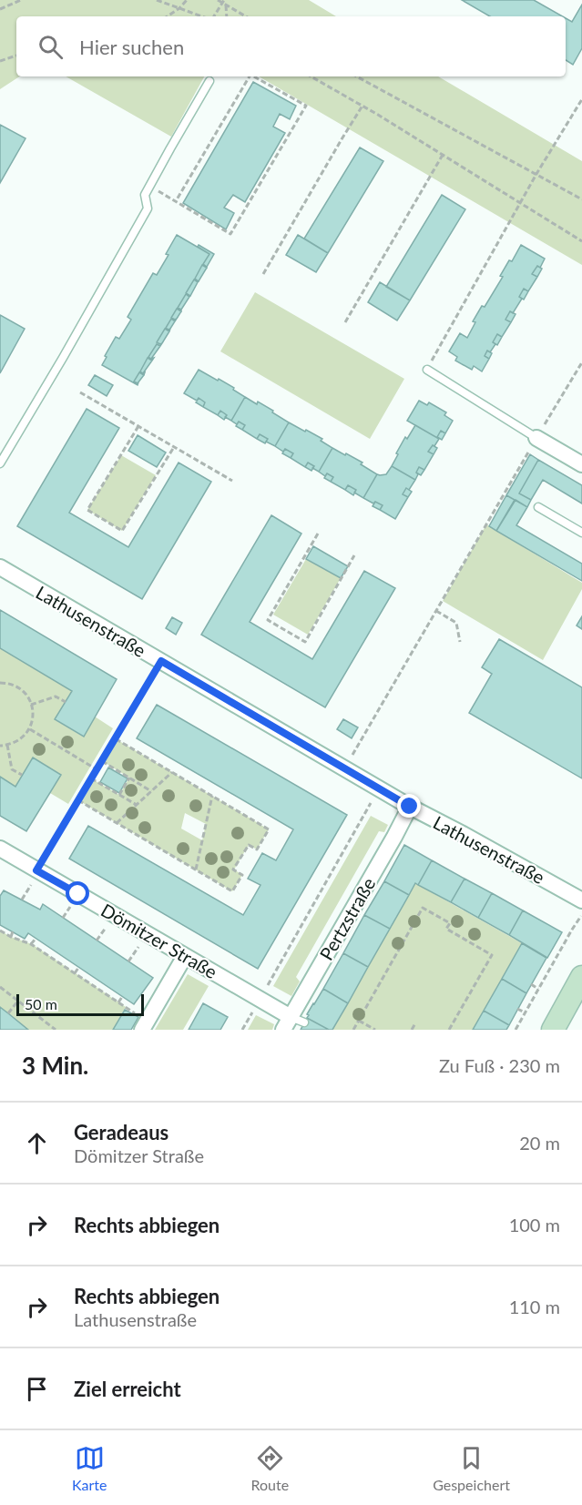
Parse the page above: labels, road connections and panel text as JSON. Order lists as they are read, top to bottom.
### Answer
{
  "streets": {
    "street": ["Lathusenstraße", "Pertzstraße", "Dömitzer Straße"]
  },
  "crossings": [
    ["Lathusenstraße", "Pertzstraße"],
    ["Pertzstraße", "Dömitzer Straße"]
  ],
  "scale_bar": "50 m",
  "page": {
    "search": "Hier suchen",
    "scale": "50 m",
    "heading": ["3 Min.", "Zu Fuß · 230 m"],
    "list": [
      ["Geradeaus", "Dömitzer Straße", "20 m"],
      ["Rechts abbiegen", "100 m"],
      ["Rechts abbiegen", "Lathusenstraße", "110 m"],
      "Ziel erreicht"
    ],
    "nav": ["Karte", "Route", "Gespeichert"]
  }
}
